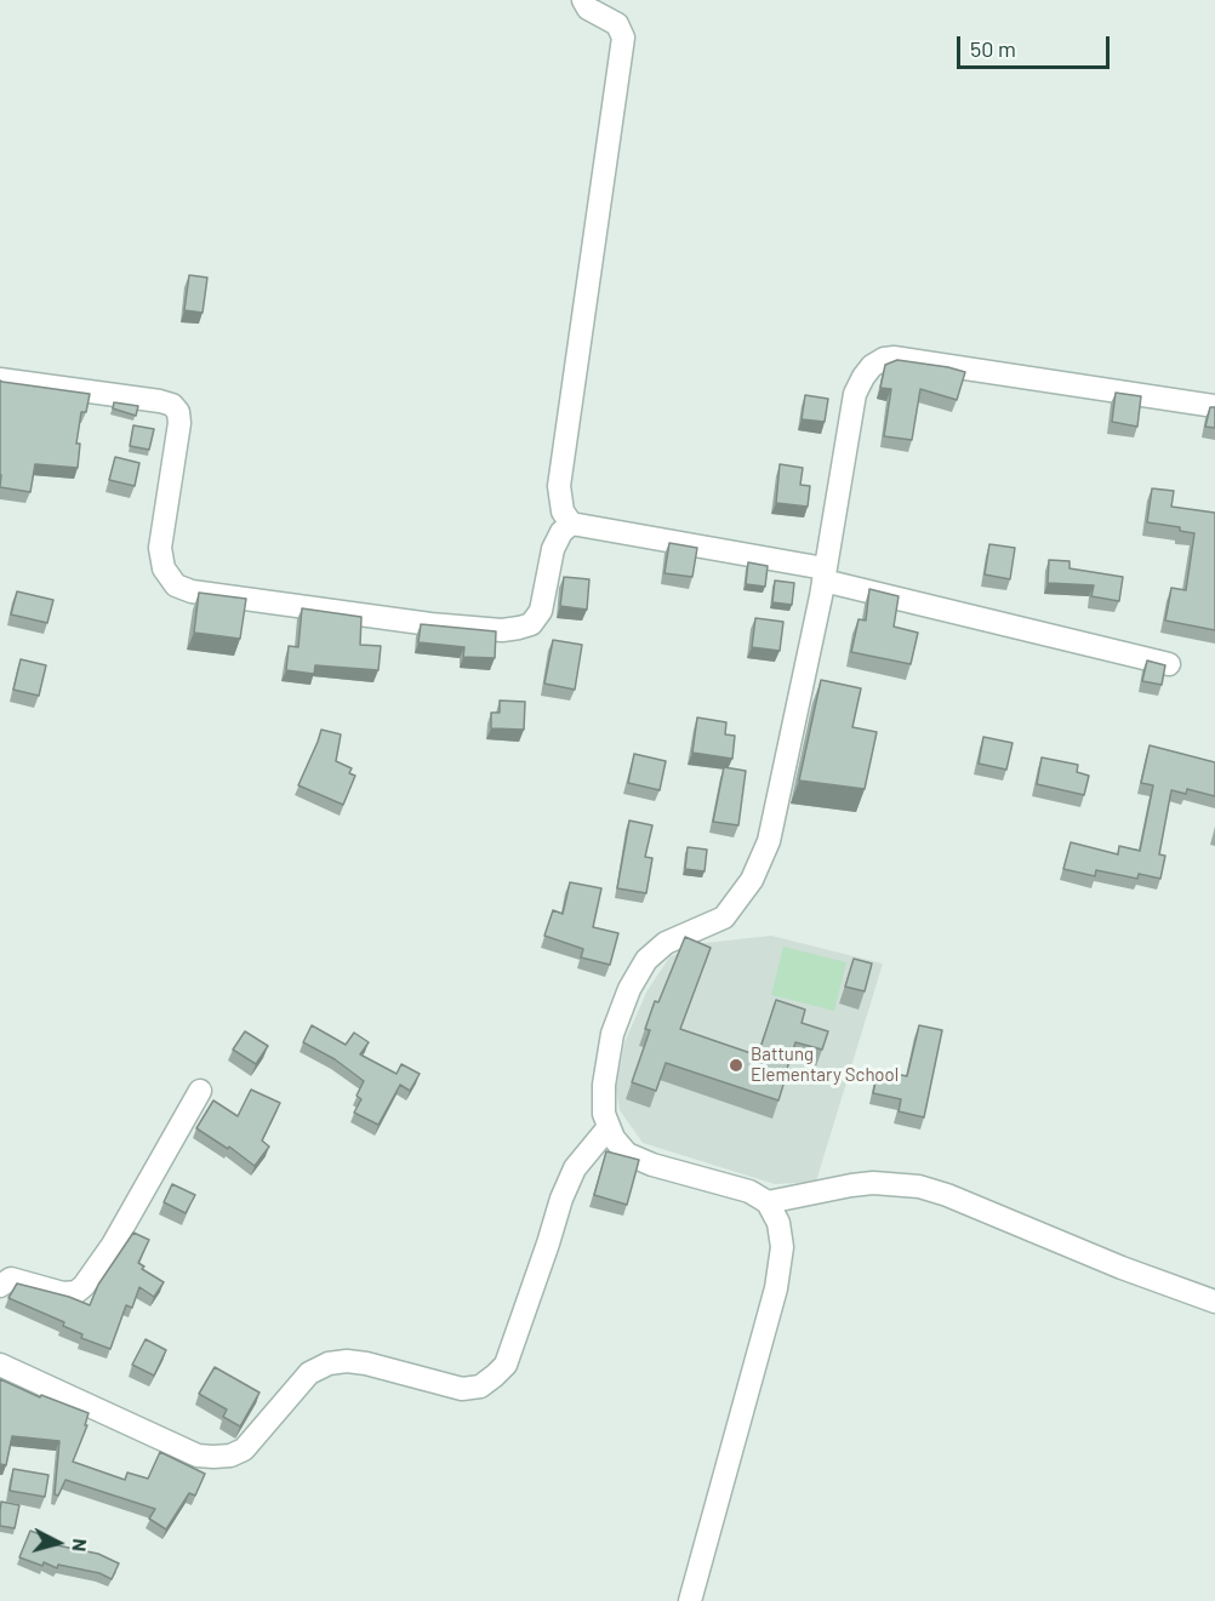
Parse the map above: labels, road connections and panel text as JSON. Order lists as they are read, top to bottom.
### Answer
{
  "places": ["Battung Elementary School"],
  "scale_bar": "50 m",
  "north": "right"
}
